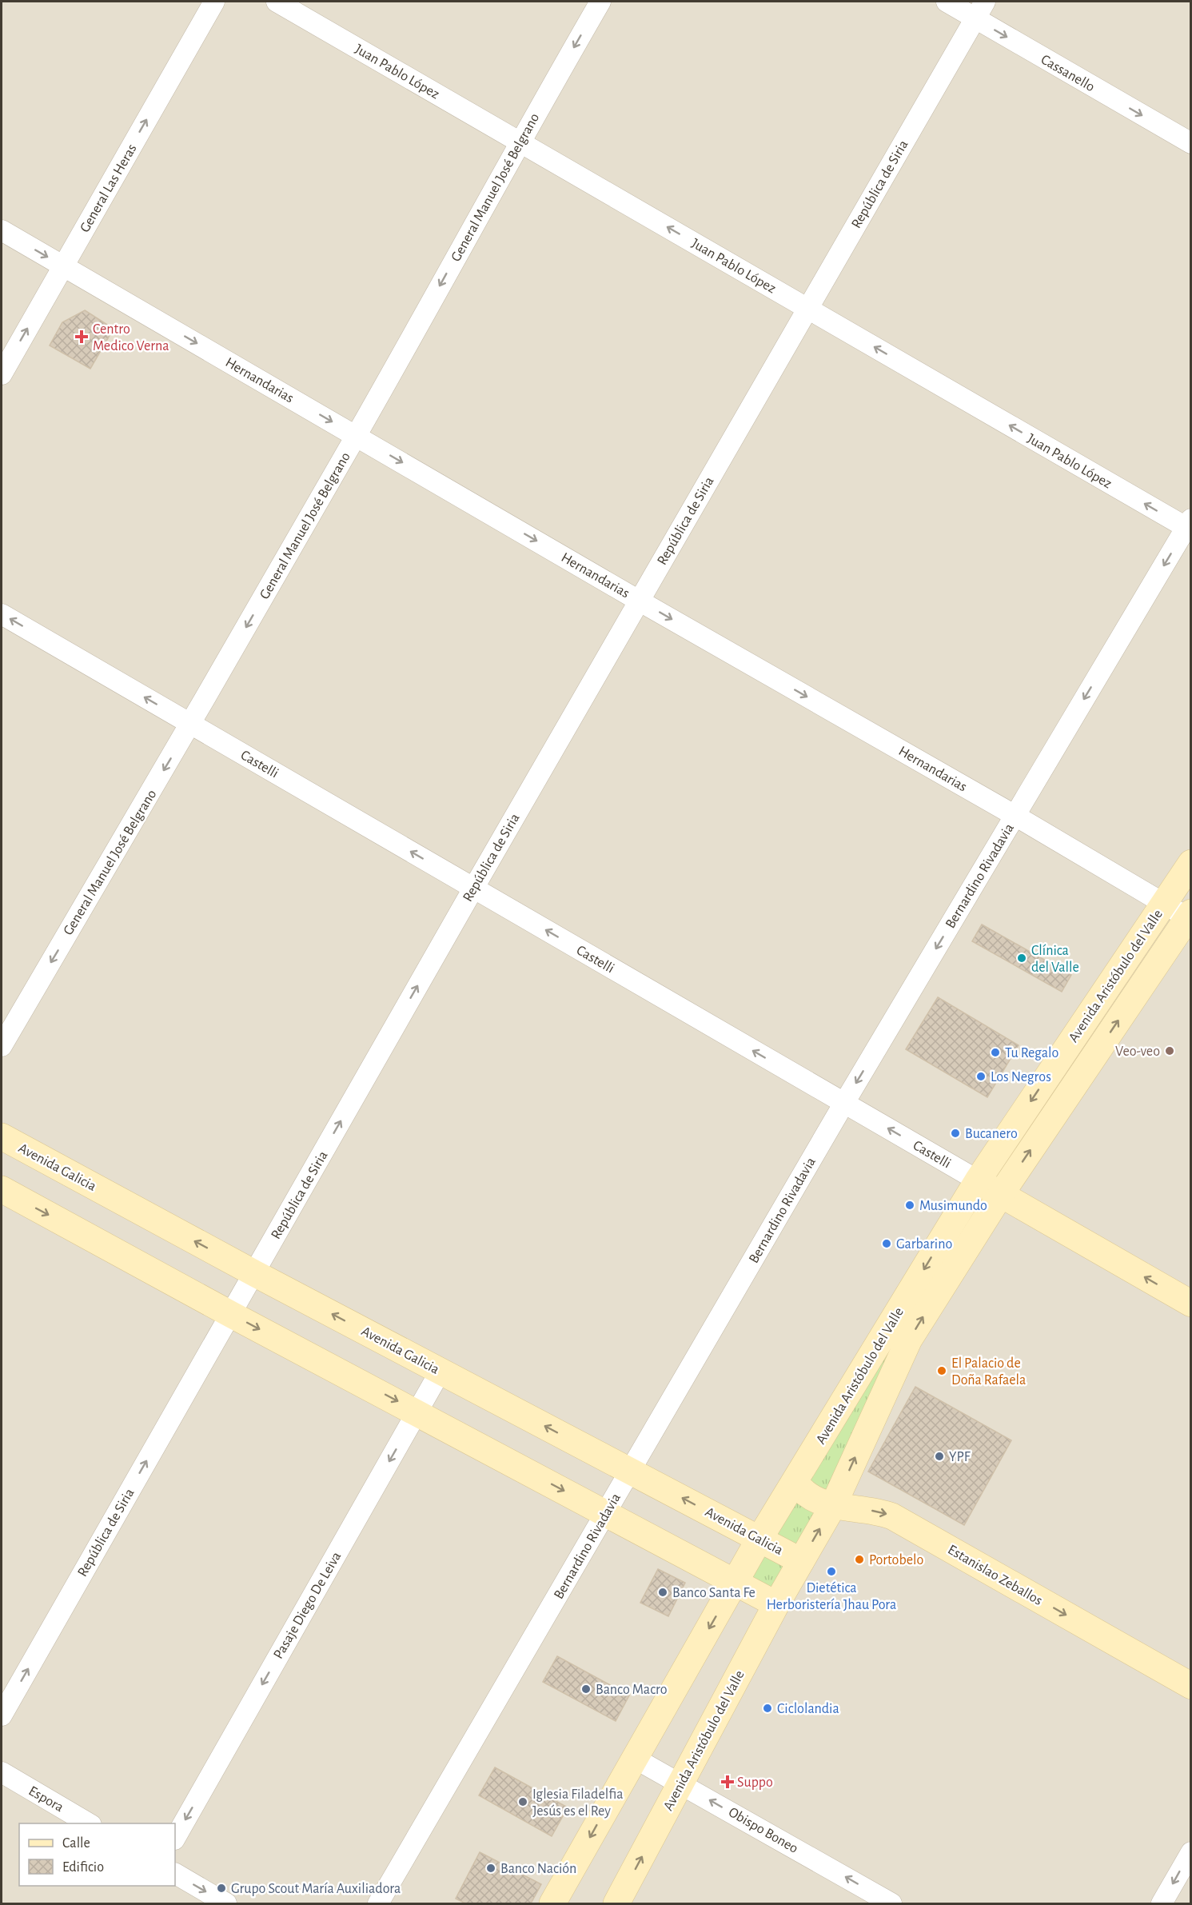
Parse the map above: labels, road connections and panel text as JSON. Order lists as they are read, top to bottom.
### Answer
{
  "streets": {
    "main road": [
      "Castelli",
      "Avenida Aristóbulo del Valle",
      "Avenida Galicia",
      "Estanislao Zeballos"
    ],
    "street": [
      "Juan Pablo López",
      "Cassanello",
      "República de Siria",
      "General Manuel José Belgrano",
      "General Las Heras",
      "Hernandarias",
      "Bernardino Rivadavia",
      "Pasaje Diego De Leiva",
      "Espora",
      "Obispo Boneo"
    ]
  },
  "crossings": [
    ["Juan Pablo López", "República de Siria"],
    ["Juan Pablo López", "General Manuel José Belgrano"],
    ["Juan Pablo López", "Bernardino Rivadavia"],
    ["Cassanello", "República de Siria"],
    ["República de Siria", "Hernandarias"],
    ["República de Siria", "Castelli"],
    ["República de Siria", "Avenida Galicia"],
    ["General Manuel José Belgrano", "Hernandarias"],
    ["General Manuel José Belgrano", "Castelli"],
    ["General Las Heras", "Hernandarias"],
    ["Hernandarias", "Bernardino Rivadavia"],
    ["Hernandarias", "Avenida Aristóbulo del Valle"],
    ["Castelli", "Bernardino Rivadavia"],
    ["Castelli", "Avenida Aristóbulo del Valle"],
    ["Bernardino Rivadavia", "Avenida Galicia"],
    ["Avenida Aristóbulo del Valle", "Avenida Galicia"],
    ["Avenida Aristóbulo del Valle", "Estanislao Zeballos"],
    ["Avenida Aristóbulo del Valle", "Obispo Boneo"],
    ["Avenida Galicia", "Pasaje Diego De Leiva"]
  ],
  "one_way": [
    "Juan Pablo López",
    "Cassanello",
    "República de Siria",
    "General Manuel José Belgrano",
    "General Las Heras",
    "Hernandarias",
    "Castelli",
    "Bernardino Rivadavia",
    "Estanislao Zeballos",
    "Pasaje Diego De Leiva",
    "Obispo Boneo"
  ],
  "places": {
    "health": ["Centro Medico Verna", "Suppo"],
    "other": [
      "Clínica del Valle",
      "Veo-veo",
      "Tu Regalo",
      "Los Negros",
      "Bucanero",
      "Musimundo",
      "Garbarino",
      "El Palacio de Doña Rafaela",
      "YPF",
      "Portobelo",
      "Dietética Herboristería Jhau Pora",
      "Banco Santa Fe",
      "Banco Macro",
      "Ciclolandia",
      "Iglesia Filadelfia Jesús es el Rey",
      "Banco Nación",
      "Grupo Scout María Auxiliadora"
    ]
  },
  "legend": ["Calle", "Edificio"]
}
